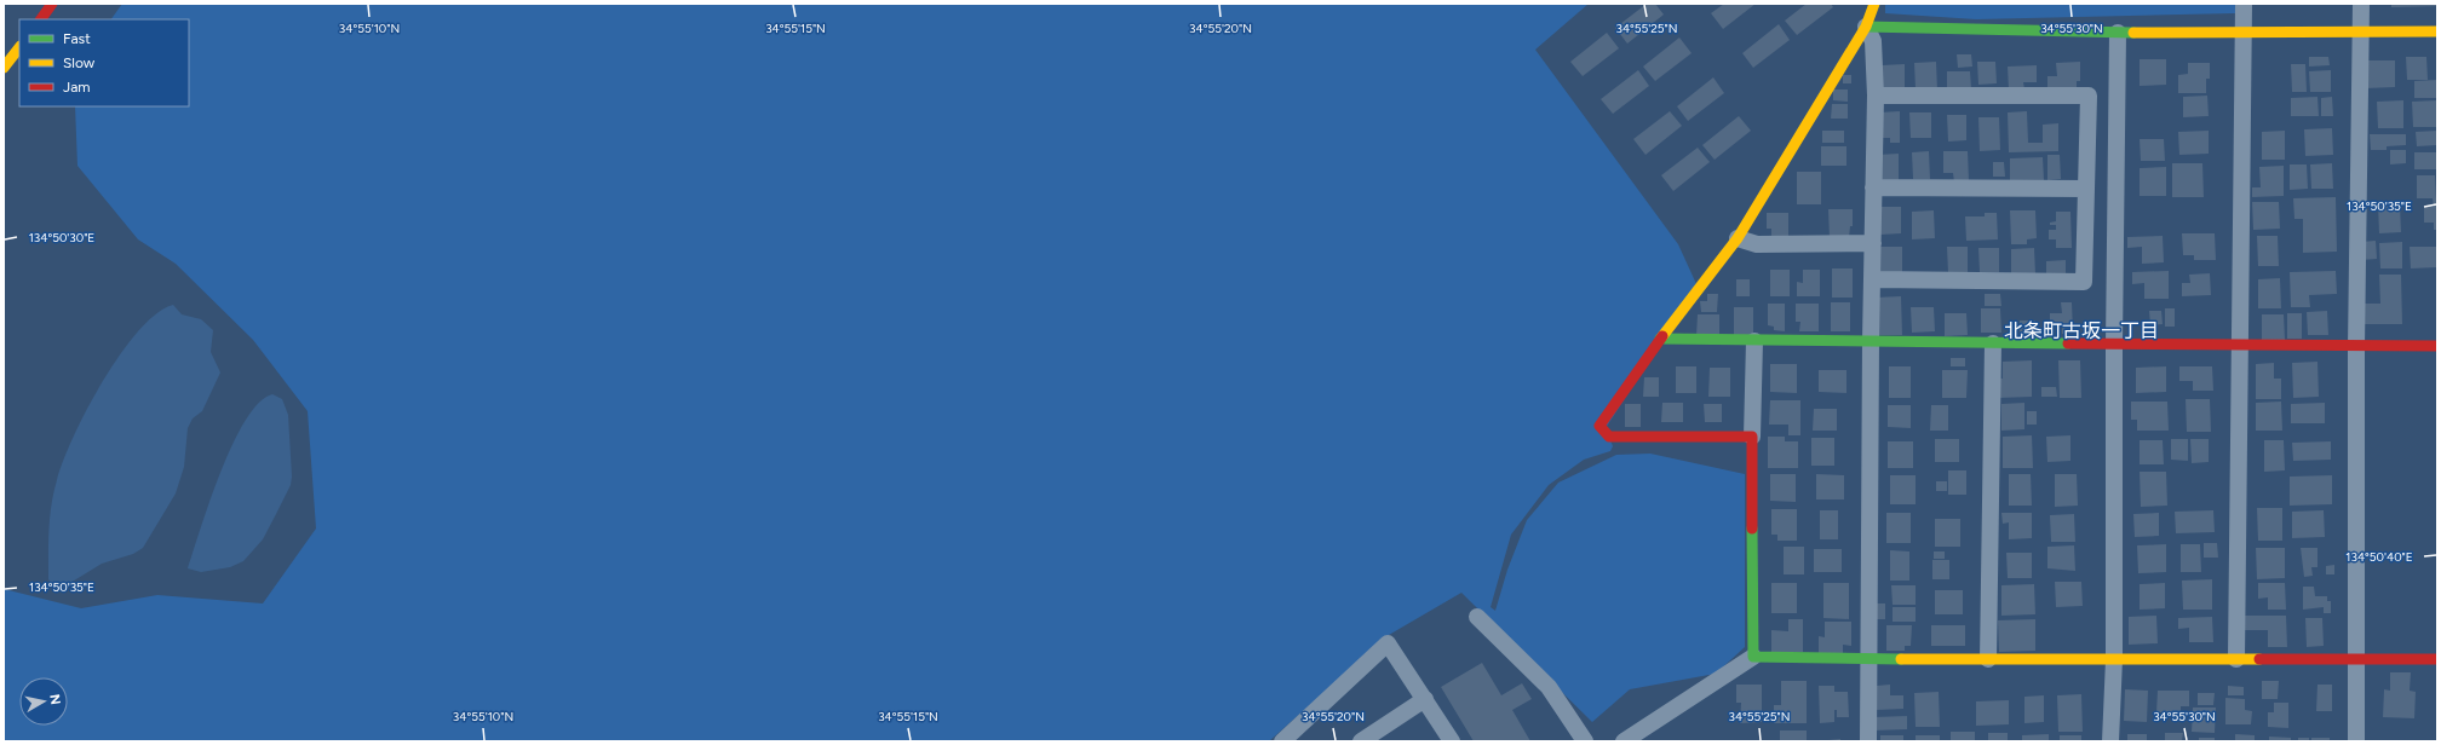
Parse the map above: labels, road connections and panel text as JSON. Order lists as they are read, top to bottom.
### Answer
{
  "districts": ["北条町古坂一丁目"],
  "legend": ["Fast", "Slow", "Jam"],
  "north": "right",
  "coordinates": [
    "34°55'10\"N",
    "34°55'15\"N",
    "34°55'20\"N",
    "34°55'25\"N",
    "34°55'30\"N",
    "134°50'35\"E",
    "134°50'30\"E",
    "134°50'40\"E"
  ]
}
